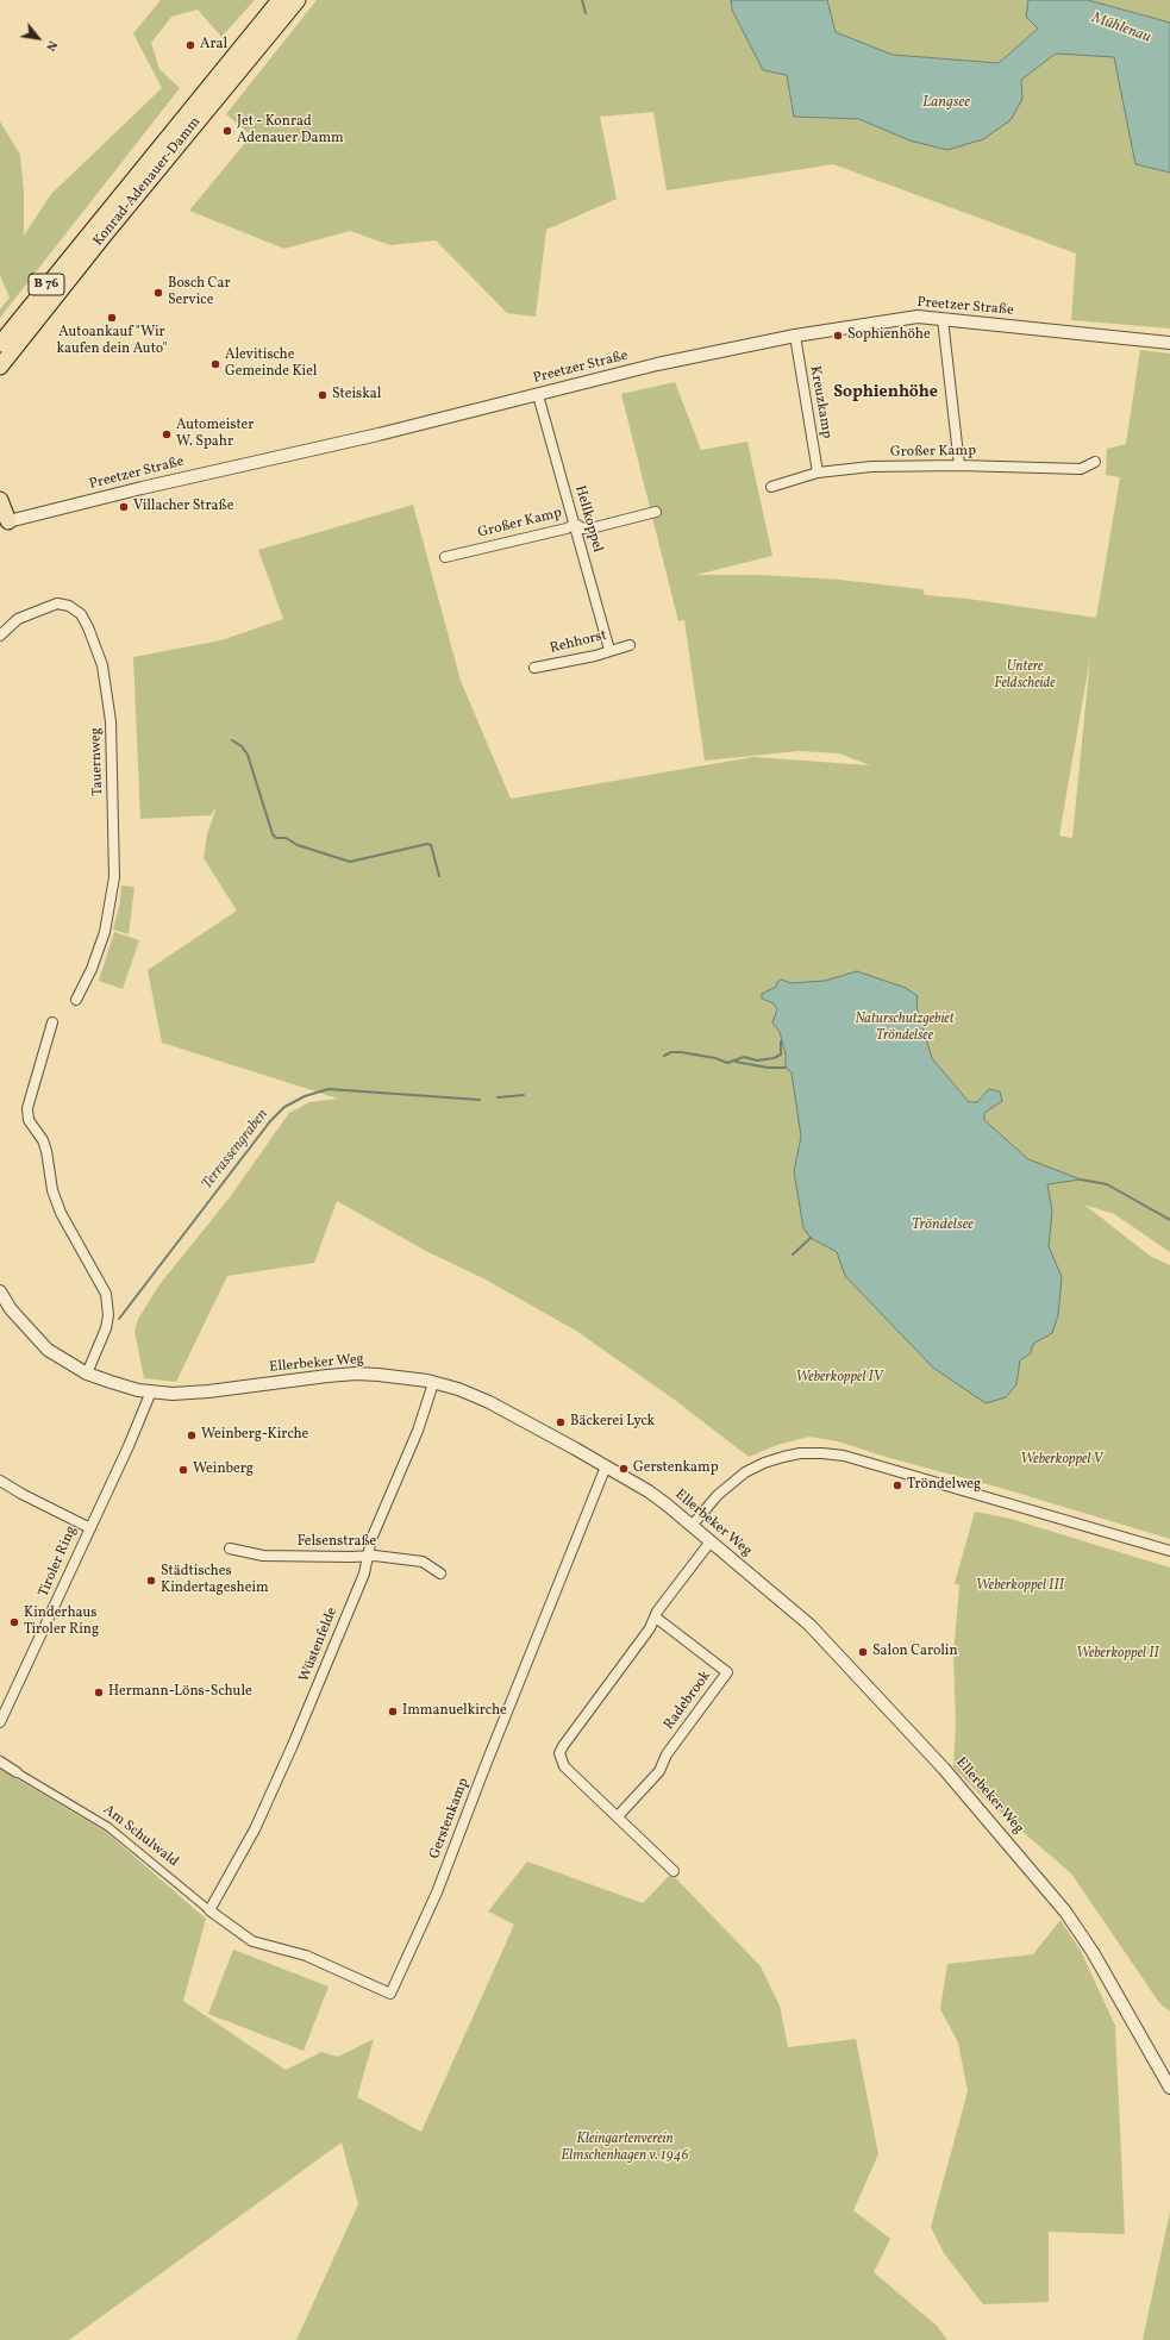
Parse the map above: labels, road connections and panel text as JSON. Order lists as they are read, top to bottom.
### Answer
{
  "streets": {
    "highway": ["Konrad-Adenauer-Damm", "B 76"],
    "street": [
      "Preetzer Straße",
      "Kreuzkamp",
      "Großer Kamp",
      "Hellkoppel",
      "Rehhorst",
      "Tauernweg",
      "Ellerbeker Weg",
      "Felsenstraße",
      "Tiroler Ring",
      "Wüstenfelde",
      "Radebrook",
      "Gerstenkamp",
      "Am Schulwald"
    ]
  },
  "crossings": [
    ["Preetzer Straße", "Kreuzkamp"],
    ["Preetzer Straße", "Hellkoppel"],
    ["Kreuzkamp", "Großer Kamp"],
    ["Großer Kamp", "Hellkoppel"],
    ["Hellkoppel", "Rehhorst"],
    ["Ellerbeker Weg", "Wüstenfelde"],
    ["Ellerbeker Weg", "Gerstenkamp"],
    ["Felsenstraße", "Wüstenfelde"],
    ["Wüstenfelde", "Gerstenkamp"],
    ["Wüstenfelde", "Am Schulwald"],
    ["Gerstenkamp", "Am Schulwald"]
  ],
  "districts": ["Sophienhöhe"],
  "water": [
    "Mühlenau",
    "Langsee",
    "Terrassengraben",
    "Tröndelsee"
  ],
  "parks": [
    "Untere Feldscheide",
    "Naturschutzgebiet Tröndelsee",
    "Weberkoppel IV",
    "Weberkoppel V",
    "Weberkoppel III",
    "Weberkoppel II",
    "Kleingartenverein Elmschenhagen v. 1946"
  ],
  "places": [
    "Aral",
    "Jet - Konrad Adenauer Damm",
    "Bosch Car Service",
    "Autoankauf \"Wir kaufen dein Auto\"",
    "Sophienhöhe",
    "Alevitische Gemeinde Kiel",
    "Steiskal",
    "Automeister W. Spahr",
    "Villacher Straße",
    "Bäckerei Lyck",
    "Weinberg-Kirche",
    "Gerstenkamp",
    "Weinberg",
    "Tröndelweg",
    "Städtisches Kindertagesheim",
    "Kinderhaus Tiroler Ring",
    "Salon Carolin",
    "Hermann-Löns-Schule",
    "Immanuelkirche"
  ],
  "north": "bottom right"
}
